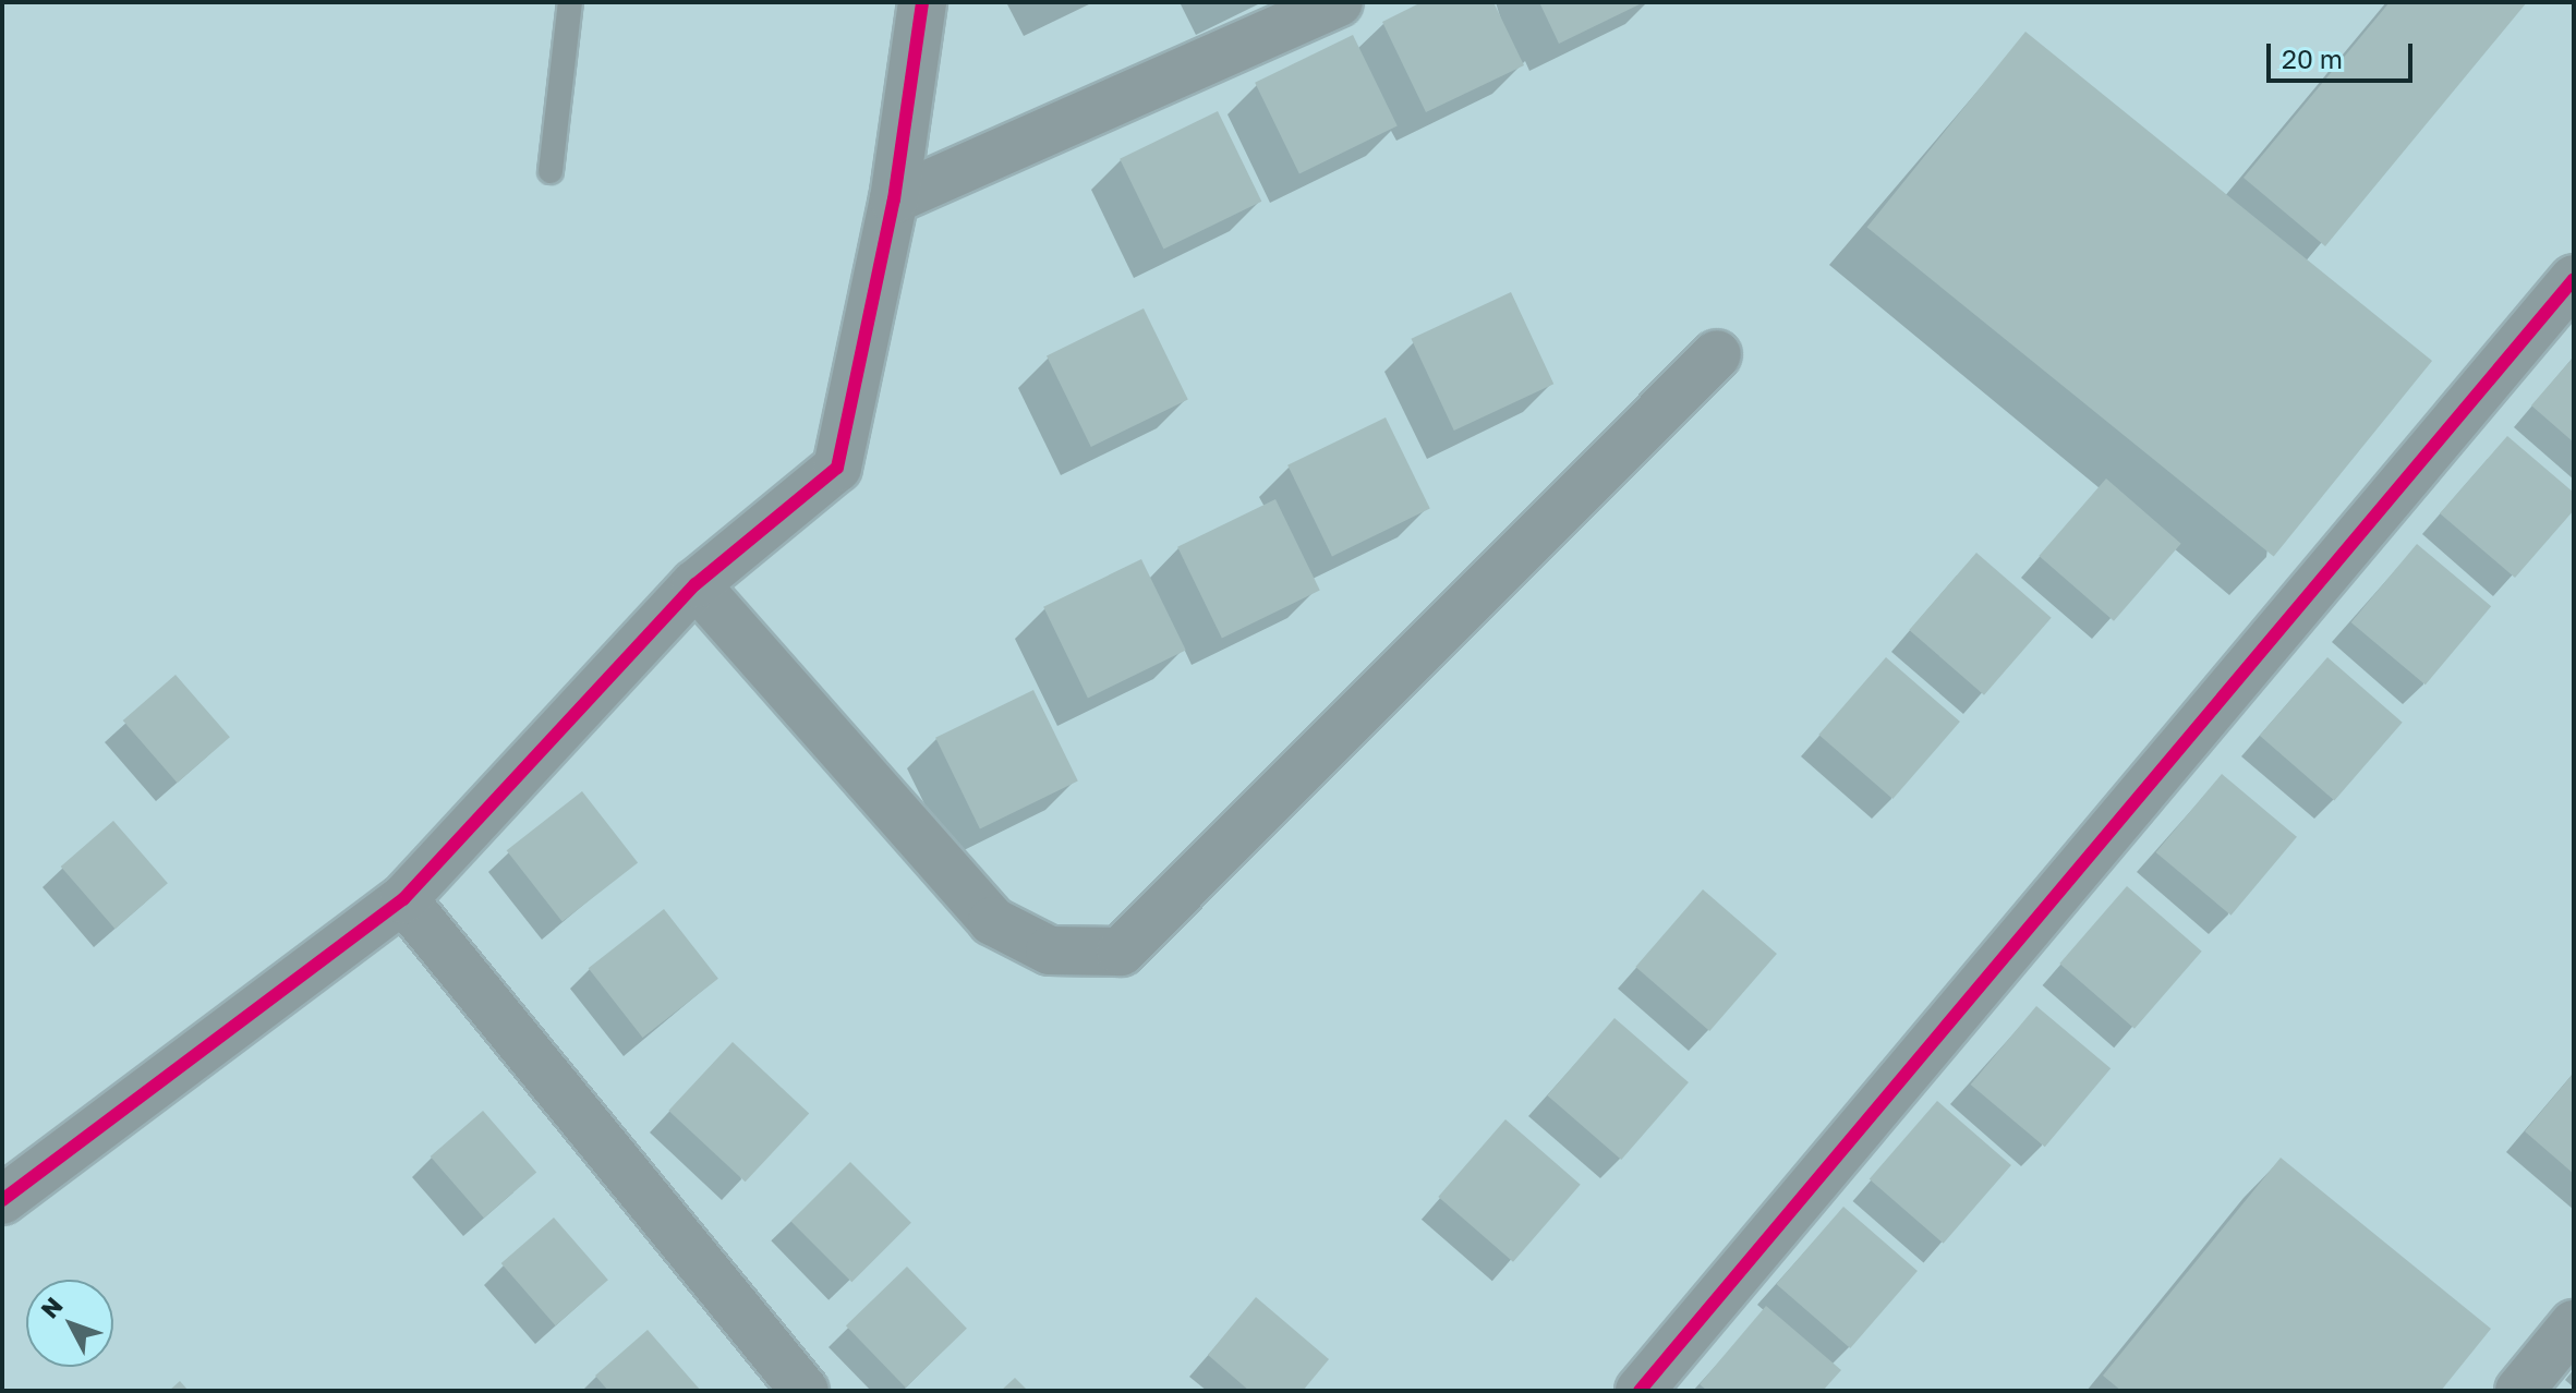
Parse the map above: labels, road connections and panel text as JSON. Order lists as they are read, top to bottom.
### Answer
{
  "scale_bar": "20 m",
  "north": "top left"
}
